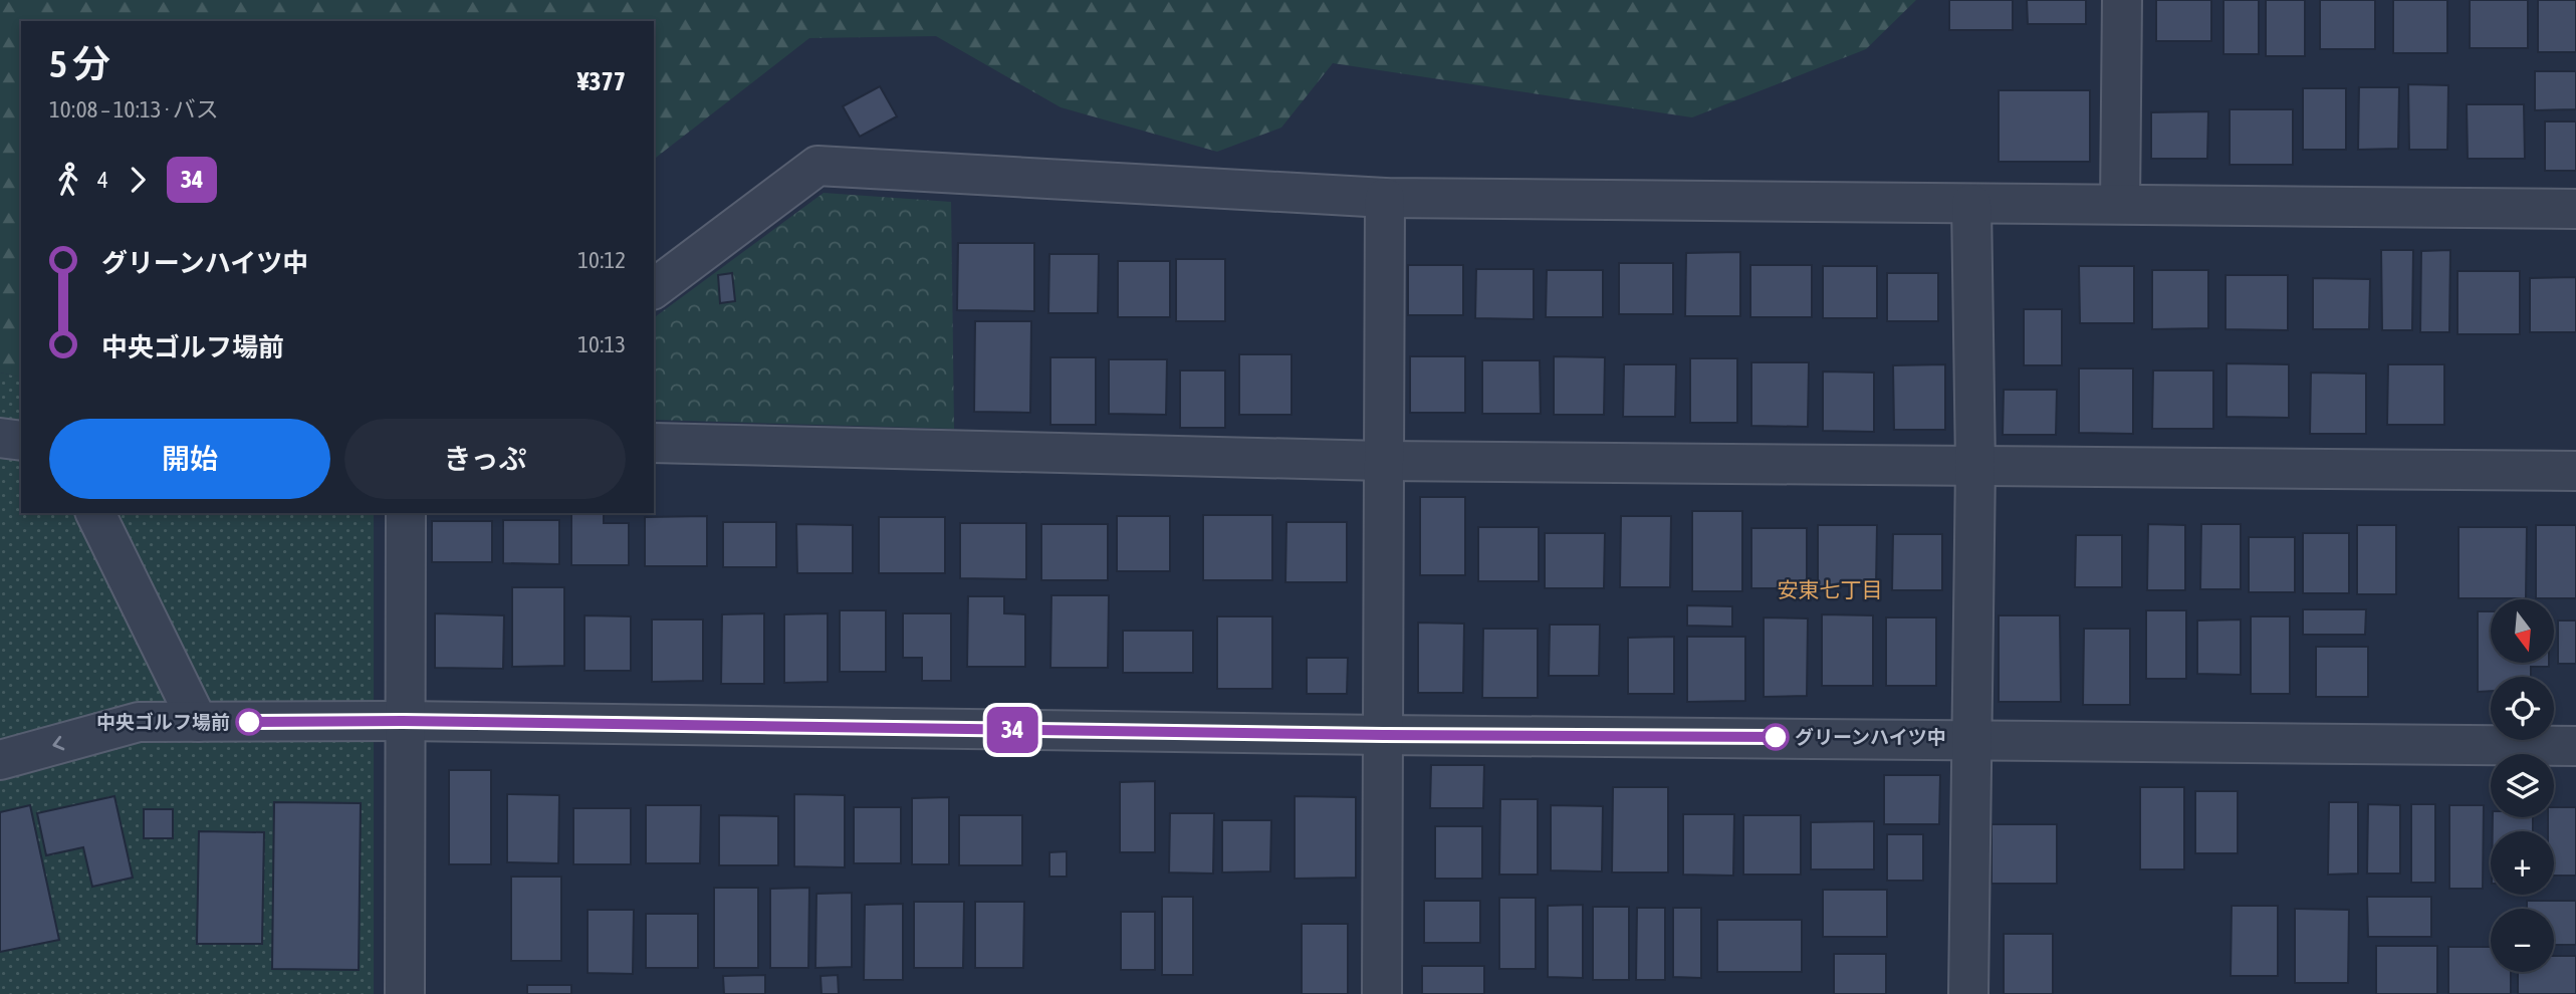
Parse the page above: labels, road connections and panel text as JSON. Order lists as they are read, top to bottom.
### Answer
{
  "districts": ["安東七丁目"],
  "places": ["中央ゴルフ場前", "グリーンハイツ中"],
  "lines": ["bus line 34"],
  "north": "bottom",
  "page": {
    "on_map": "34",
    "heading": ["5 分", "10:08 – 10:13 · バス", "¥377"],
    "legs": ["4", "34"],
    "list": [
      {
        "name": "グリーンハイツ中",
        "value": "10:12"
      },
      {
        "name": "中央ゴルフ場前",
        "value": "10:13"
      }
    ],
    "buttons": ["開始", "きっぷ"],
    "map_buttons": ["+", "−"]
  }
}
